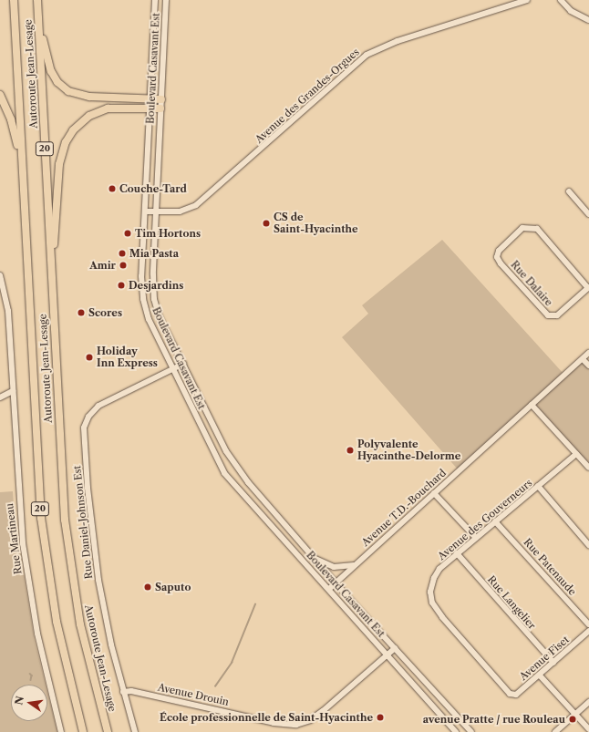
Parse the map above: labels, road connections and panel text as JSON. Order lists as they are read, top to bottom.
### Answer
{
  "streets": {
    "highway": ["Autoroute Jean-Lesage", "20"],
    "street": [
      "Boulevard Casavant Est",
      "Avenue des Grandes-Orgues",
      "Rue Dalaire",
      "Avenue T.D.-Bouchard",
      "Avenue des Gouverneurs",
      "Rue Daniel-Johnson Est",
      "Rue Martineau",
      "Rue Patenaude",
      "Rue Langelier",
      "Avenue Fiset",
      "Avenue Drouin"
    ]
  },
  "crossings": [
    ["Boulevard Casavant Est", "Avenue des Grandes-Orgues"],
    ["Boulevard Casavant Est", "Avenue T.D.-Bouchard"],
    ["Boulevard Casavant Est", "Rue Daniel-Johnson Est"],
    ["Boulevard Casavant Est", "Avenue Drouin"],
    ["Avenue des Gouverneurs", "Rue Patenaude"],
    ["Avenue des Gouverneurs", "Rue Langelier"],
    ["Avenue des Gouverneurs", "Avenue Fiset"],
    ["Rue Daniel-Johnson Est", "Avenue Drouin"],
    ["Rue Langelier", "Avenue Fiset"]
  ],
  "places": [
    "Couche-Tard",
    "CS de Saint-Hyacinthe",
    "Tim Hortons",
    "Mia Pasta",
    "Amir",
    "Desjardins",
    "Scores",
    "Holiday Inn Express",
    "Polyvalente Hyacinthe-Delorme",
    "Saputo",
    "École professionnelle de Saint-Hyacinthe",
    "avenue Pratte / rue Rouleau"
  ],
  "north": "left"
}
